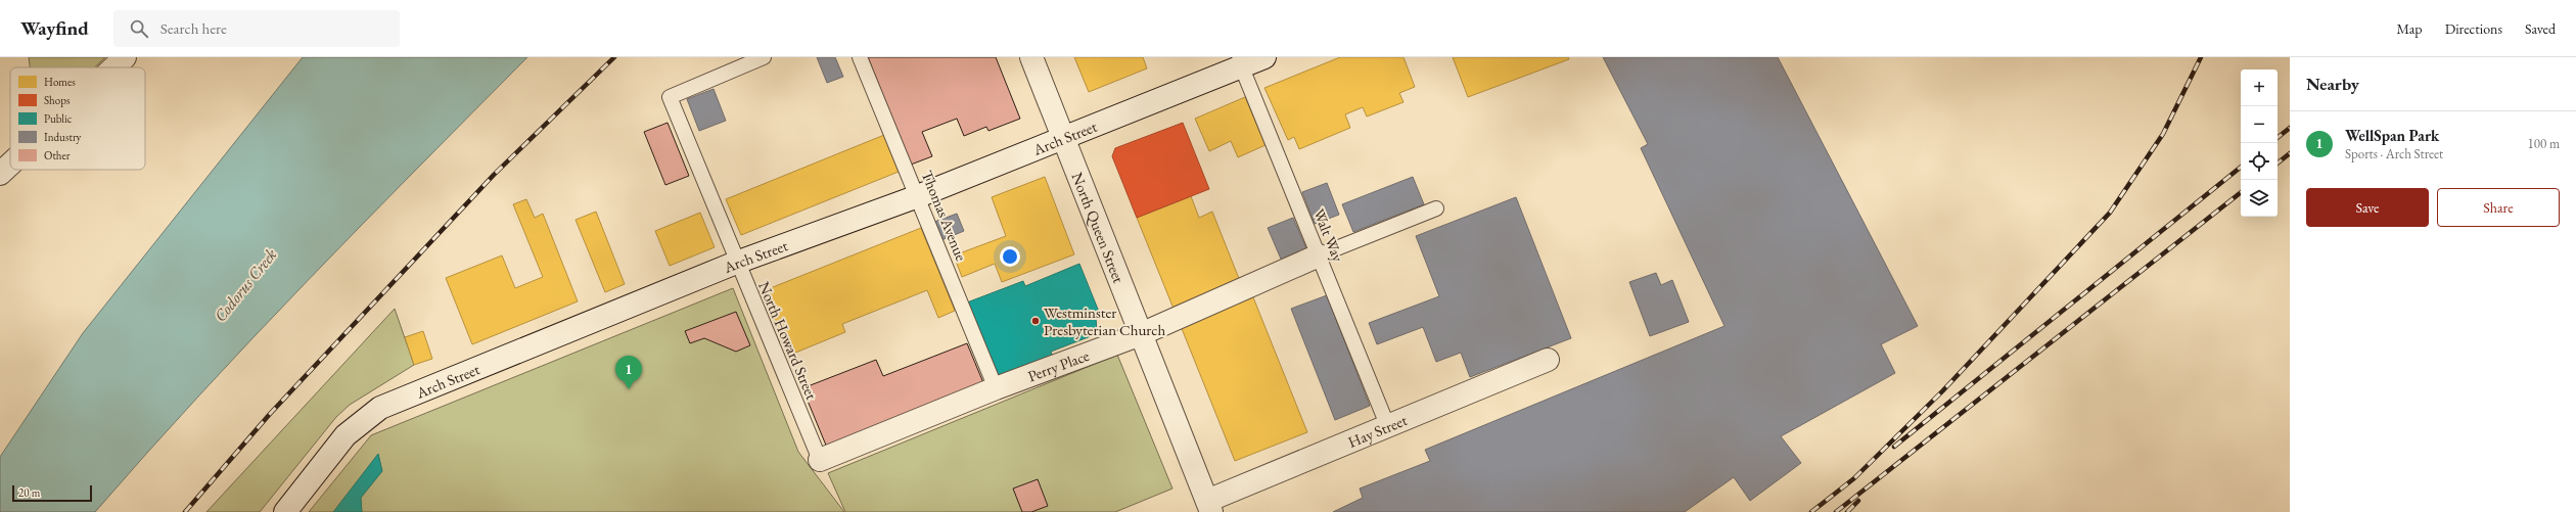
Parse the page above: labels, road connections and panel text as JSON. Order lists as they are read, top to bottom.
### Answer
{
  "streets": {
    "street": [
      "Arch Street",
      "North Queen Street",
      "Perry Place",
      "Hay Street"
    ],
    "lane": ["Thomas Avenue", "Walt Way", "North Howard Street"]
  },
  "crossings": [
    ["Arch Street", "Thomas Avenue"],
    ["Arch Street", "North Queen Street"],
    ["Arch Street", "Walt Way"],
    ["Arch Street", "North Howard Street"],
    ["Thomas Avenue", "Perry Place"],
    ["North Queen Street", "Perry Place"],
    ["North Queen Street", "Hay Street"],
    ["Walt Way", "Perry Place"],
    ["Walt Way", "Hay Street"],
    ["North Howard Street", "Perry Place"]
  ],
  "water": ["Codorus Creek"],
  "places": ["Westminster Presbyterian Church"],
  "legend": [
    "Homes",
    "Shops",
    "Public",
    "Industry",
    "Other"
  ],
  "scale_bar": "20 m",
  "page": {
    "header": "Wayfind",
    "search": "Search here",
    "nav": ["Map", "Directions", "Saved"],
    "heading": "Nearby",
    "map_buttons": ["+", "−"],
    "list": [
      {
        "mark": "1",
        "name": "WellSpan Park",
        "note": "Sports · Arch Street",
        "value": "100 m"
      }
    ],
    "buttons": ["Save", "Share"],
    "pins": "1",
    "scale": "20 m"
  }
}
